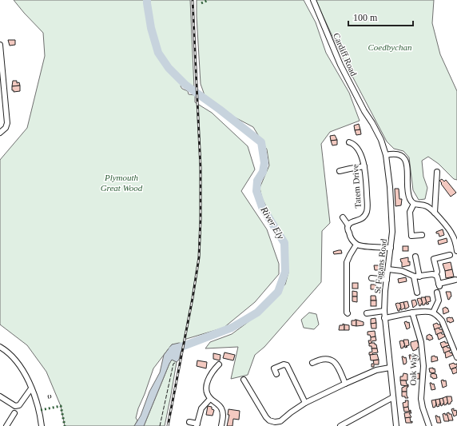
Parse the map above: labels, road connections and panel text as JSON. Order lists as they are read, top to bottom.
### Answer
{
  "streets": {
    "street": [
      "Cardiff Road",
      "Tatem Drive",
      "St Fagans Road",
      "Oak Way"
    ]
  },
  "crossings": [
    ["Cardiff Road", "St Fagans Road"]
  ],
  "water": ["River Ely"],
  "parks": ["Coedbychan", "Plymouth Great Wood"],
  "scale_bar": "100 m"
}
